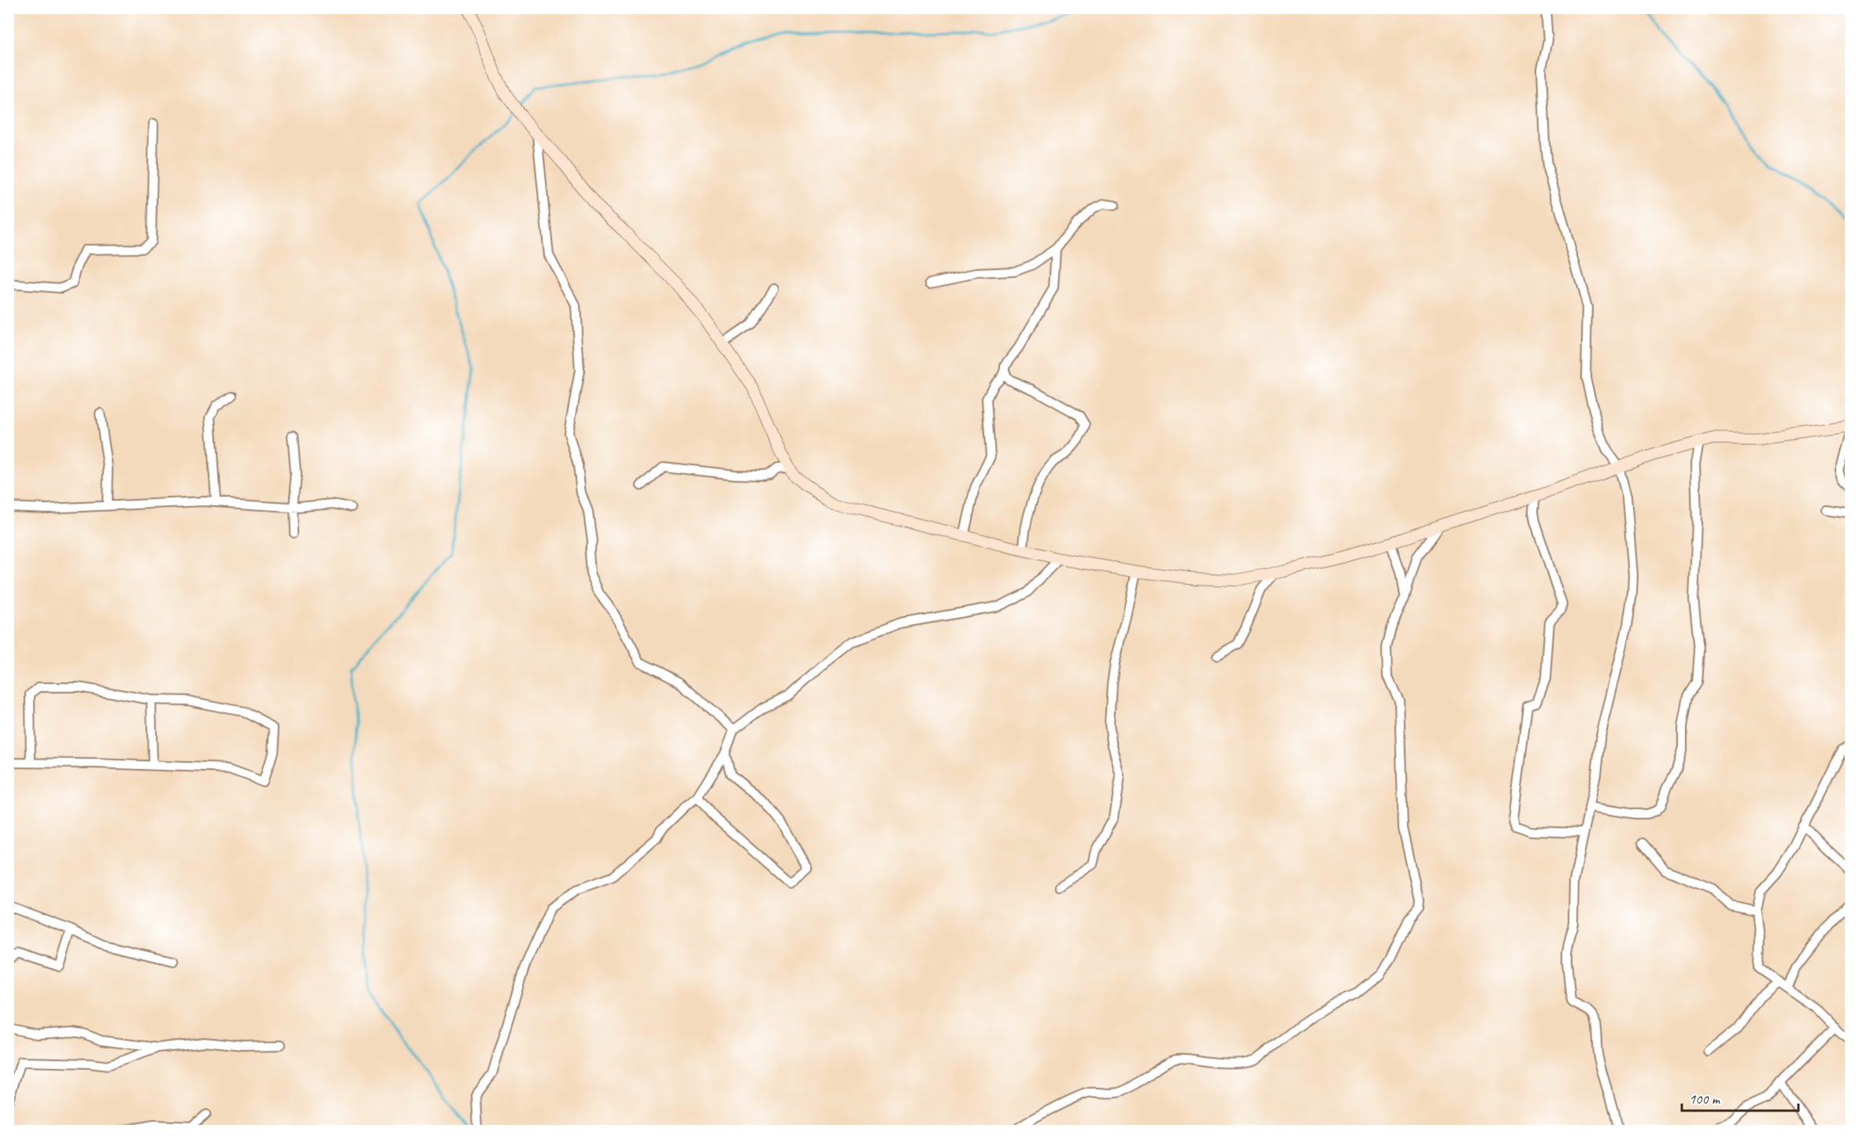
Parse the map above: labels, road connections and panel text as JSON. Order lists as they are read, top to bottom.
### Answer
{
  "scale_bar": "100 m"
}
